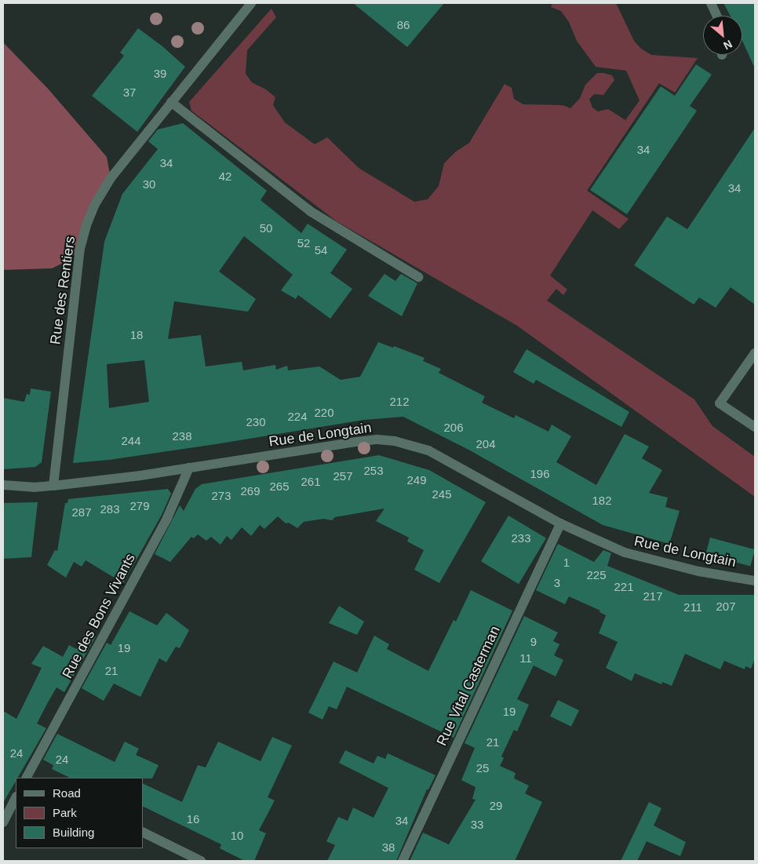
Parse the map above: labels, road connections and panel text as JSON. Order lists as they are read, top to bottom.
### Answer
{
  "streets": {
    "street": [
      "Rue des Rentiers",
      "Rue de Longtain",
      "Rue des Bons Vivants",
      "Rue Vital Casterman"
    ]
  },
  "crossings": [
    ["Rue des Rentiers", "Rue de Longtain"],
    ["Rue de Longtain", "Rue des Bons Vivants"],
    ["Rue de Longtain", "Rue Vital Casterman"]
  ],
  "house_numbers": [
    "86",
    "39",
    "37",
    "34",
    "34",
    "42",
    "30",
    "34",
    "50",
    "52",
    "54",
    "18",
    "212",
    "220",
    "224",
    "230",
    "206",
    "238",
    "244",
    "204",
    "253",
    "196",
    "257",
    "249",
    "261",
    "265",
    "269",
    "245",
    "273",
    "182",
    "279",
    "283",
    "287",
    "233",
    "1",
    "225",
    "3",
    "221",
    "217",
    "207",
    "211",
    "9",
    "19",
    "11",
    "21",
    "19",
    "21",
    "24",
    "24",
    "25",
    "29",
    "16",
    "34",
    "33",
    "10",
    "38"
  ],
  "legend": ["Road", "Park", "Building"],
  "north": "bottom right"
}
